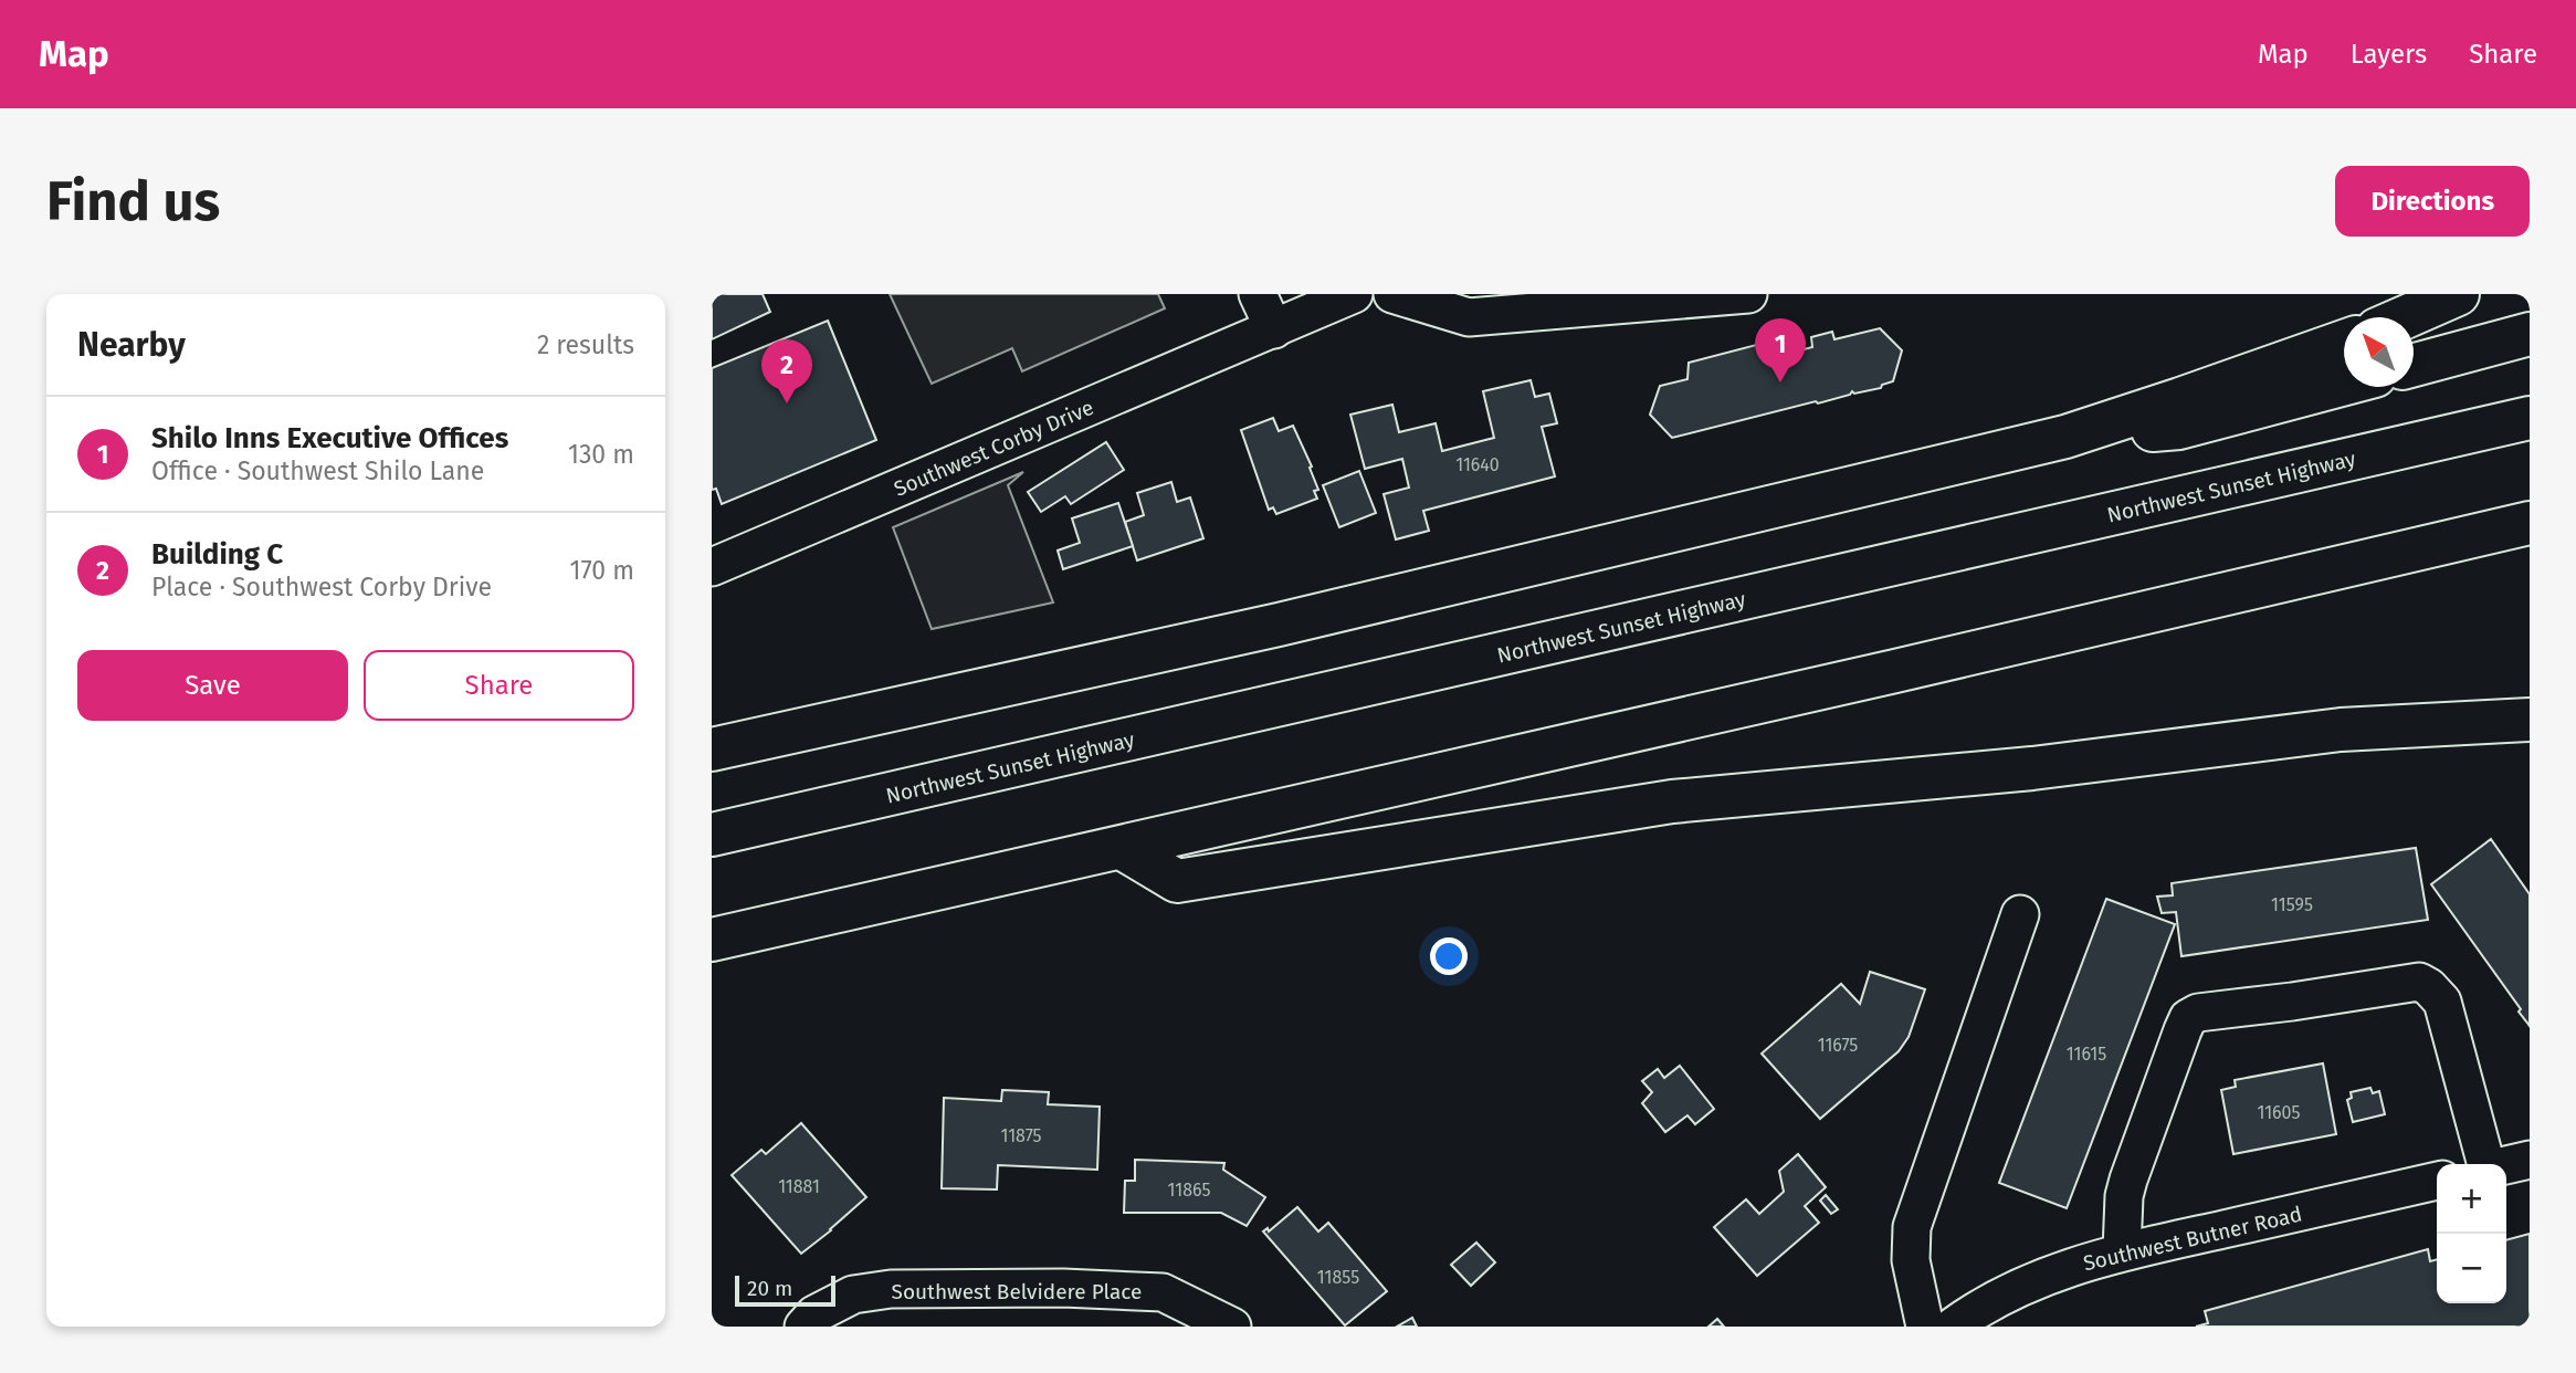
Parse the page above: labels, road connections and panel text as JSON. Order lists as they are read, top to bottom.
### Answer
{
  "streets": {
    "highway": ["Northwest Sunset Highway"],
    "street": ["Southwest Corby Drive", "Southwest Butner Road", "Southwest Belvidere Place"]
  },
  "house_numbers": [
    "11640",
    "11595",
    "11675",
    "11615",
    "11605",
    "11875",
    "11881",
    "11865",
    "11855"
  ],
  "scale_bar": "20 m",
  "north": "top left",
  "page": {
    "header": "Map",
    "nav": ["Map", "Layers", "Share"],
    "buttons": [
      "Directions",
      ["Save", "Share"]
    ],
    "title": "Find us",
    "heading": ["Nearby", "2 results"],
    "pins": ["1", "2"],
    "list": [
      {
        "mark": "1",
        "name": "Shilo Inns Executive Offices",
        "note": "Office · Southwest Shilo Lane",
        "value": "130 m"
      },
      {
        "mark": "2",
        "name": "Building C",
        "note": "Place · Southwest Corby Drive",
        "value": "170 m"
      }
    ],
    "map_buttons": ["+", "−"],
    "scale": "20 m"
  }
}
